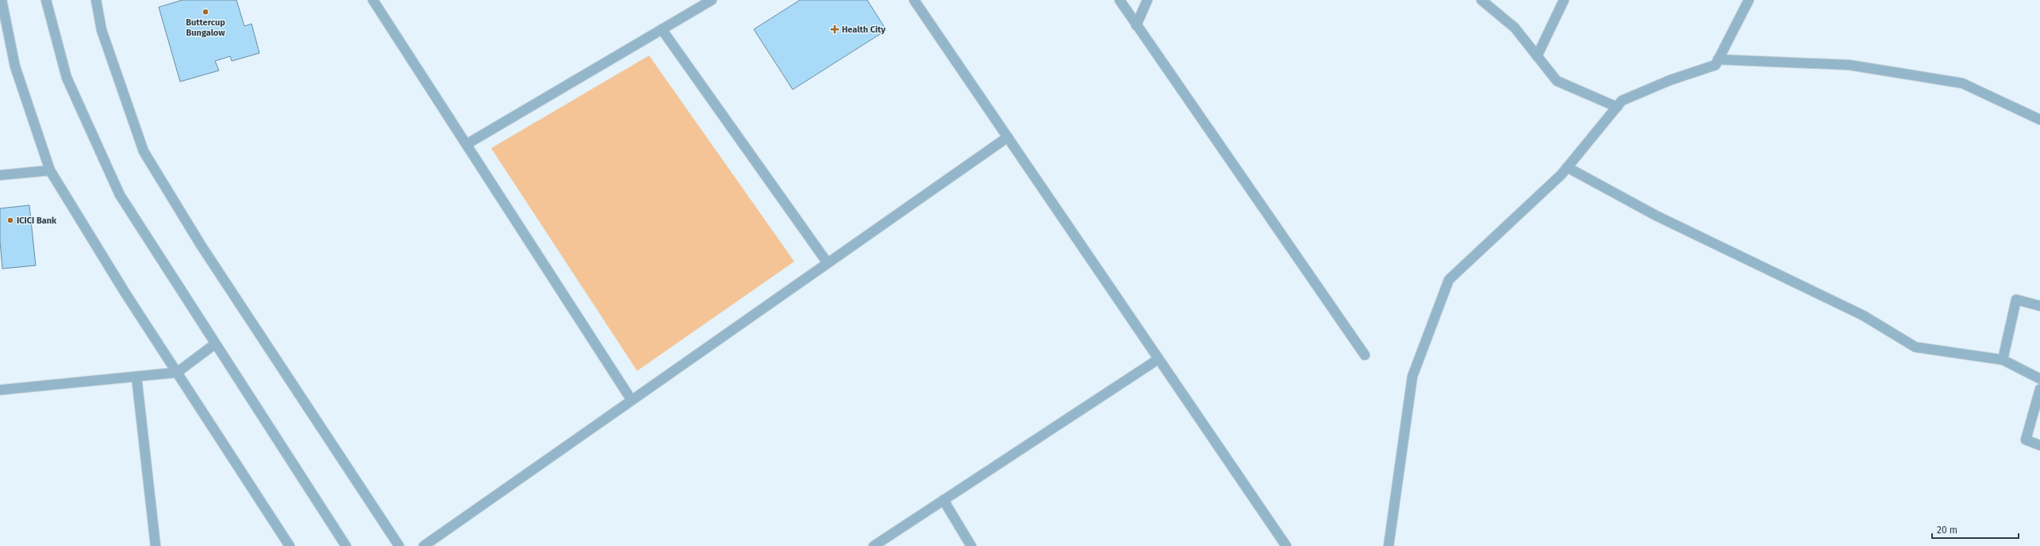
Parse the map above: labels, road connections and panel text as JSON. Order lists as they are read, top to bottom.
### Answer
{
  "places": {
    "other": ["Buttercup Bungalow", "ICICI Bank"],
    "health": ["Health City"]
  },
  "scale_bar": "20 m"
}
